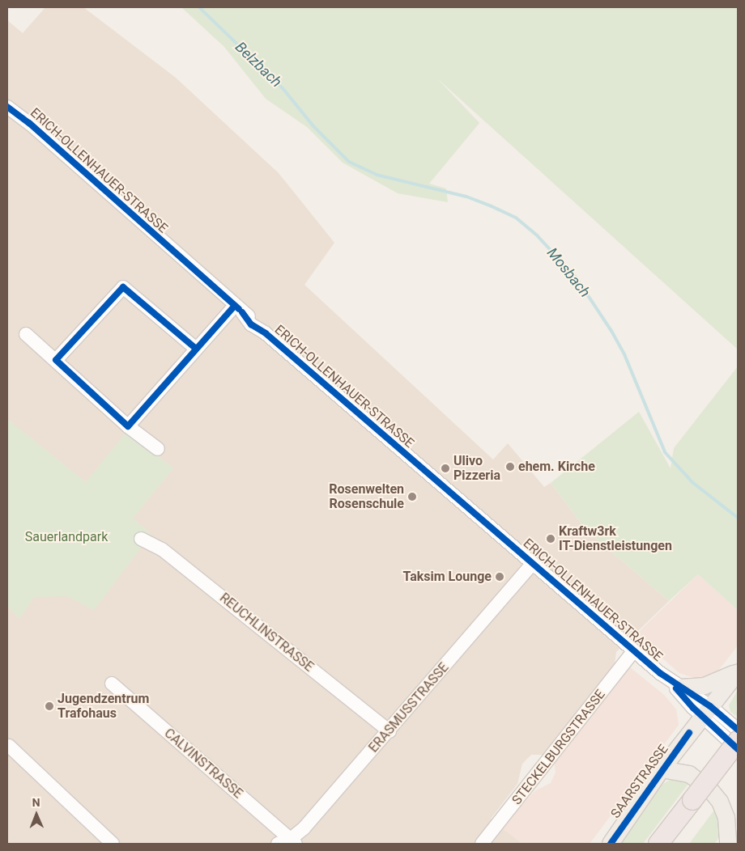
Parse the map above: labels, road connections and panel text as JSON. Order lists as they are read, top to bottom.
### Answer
{
  "streets": {
    "main road": ["SAARSTRASSE"],
    "street": [
      "ERICH-OLLENHAUER-STRASSE",
      "REUCHLINSTRASSE",
      "ERASMUSSTRASSE",
      "STECKELBURGSTRASSE",
      "CALVINSTRASSE"
    ]
  },
  "crossings": [
    ["ERICH-OLLENHAUER-STRASSE", "ERASMUSSTRASSE"],
    ["ERICH-OLLENHAUER-STRASSE", "STECKELBURGSTRASSE"],
    ["ERICH-OLLENHAUER-STRASSE", "SAARSTRASSE"],
    ["REUCHLINSTRASSE", "ERASMUSSTRASSE"],
    ["ERASMUSSTRASSE", "CALVINSTRASSE"]
  ],
  "water": ["Belzbach", "Mosbach"],
  "parks": ["Sauerlandpark"],
  "places": [
    "ehem. Kirche",
    "Ulivo Pizzeria",
    "Rosenwelten Rosenschule",
    "Kraftw3rk IT-Dienstleistungen",
    "Taksim Lounge",
    "Jugendzentrum Trafohaus"
  ],
  "north": "top"
}
